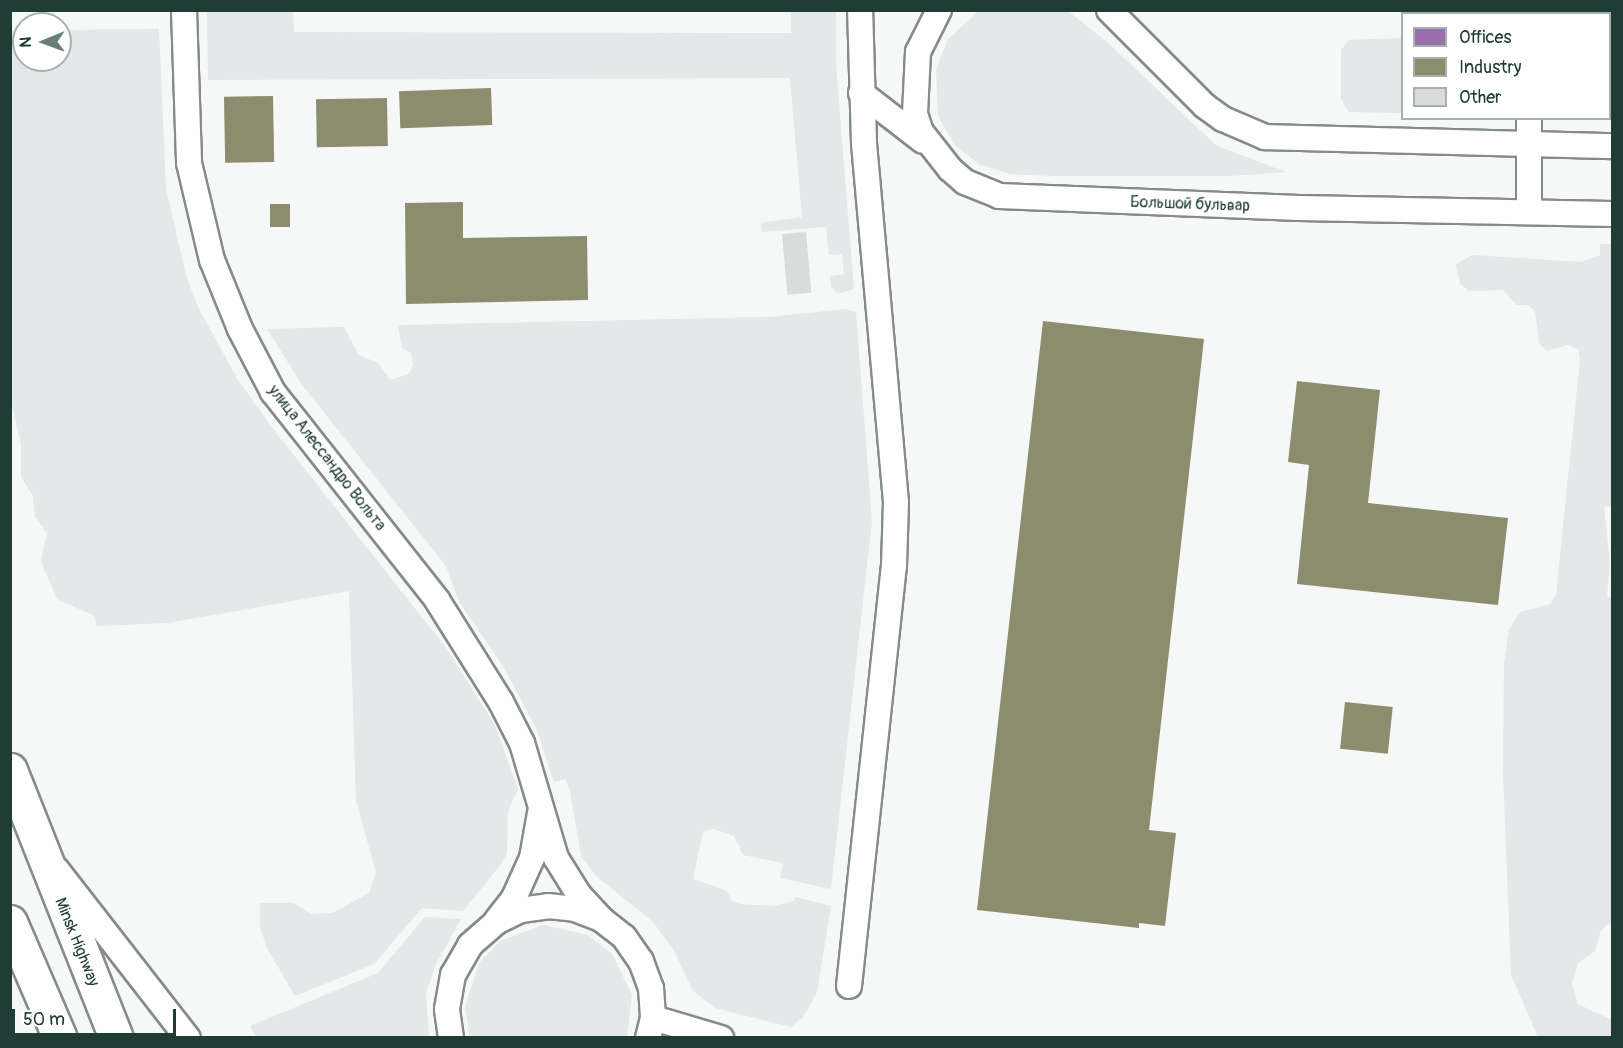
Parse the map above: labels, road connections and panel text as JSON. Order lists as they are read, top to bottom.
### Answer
{
  "streets": {
    "highway": ["Minsk Highway"],
    "street": ["Большой бульвар", "улица Алессандро Вольта"]
  },
  "legend": ["Offices", "Industry", "Other"],
  "scale_bar": "50 m",
  "north": "left"
}
